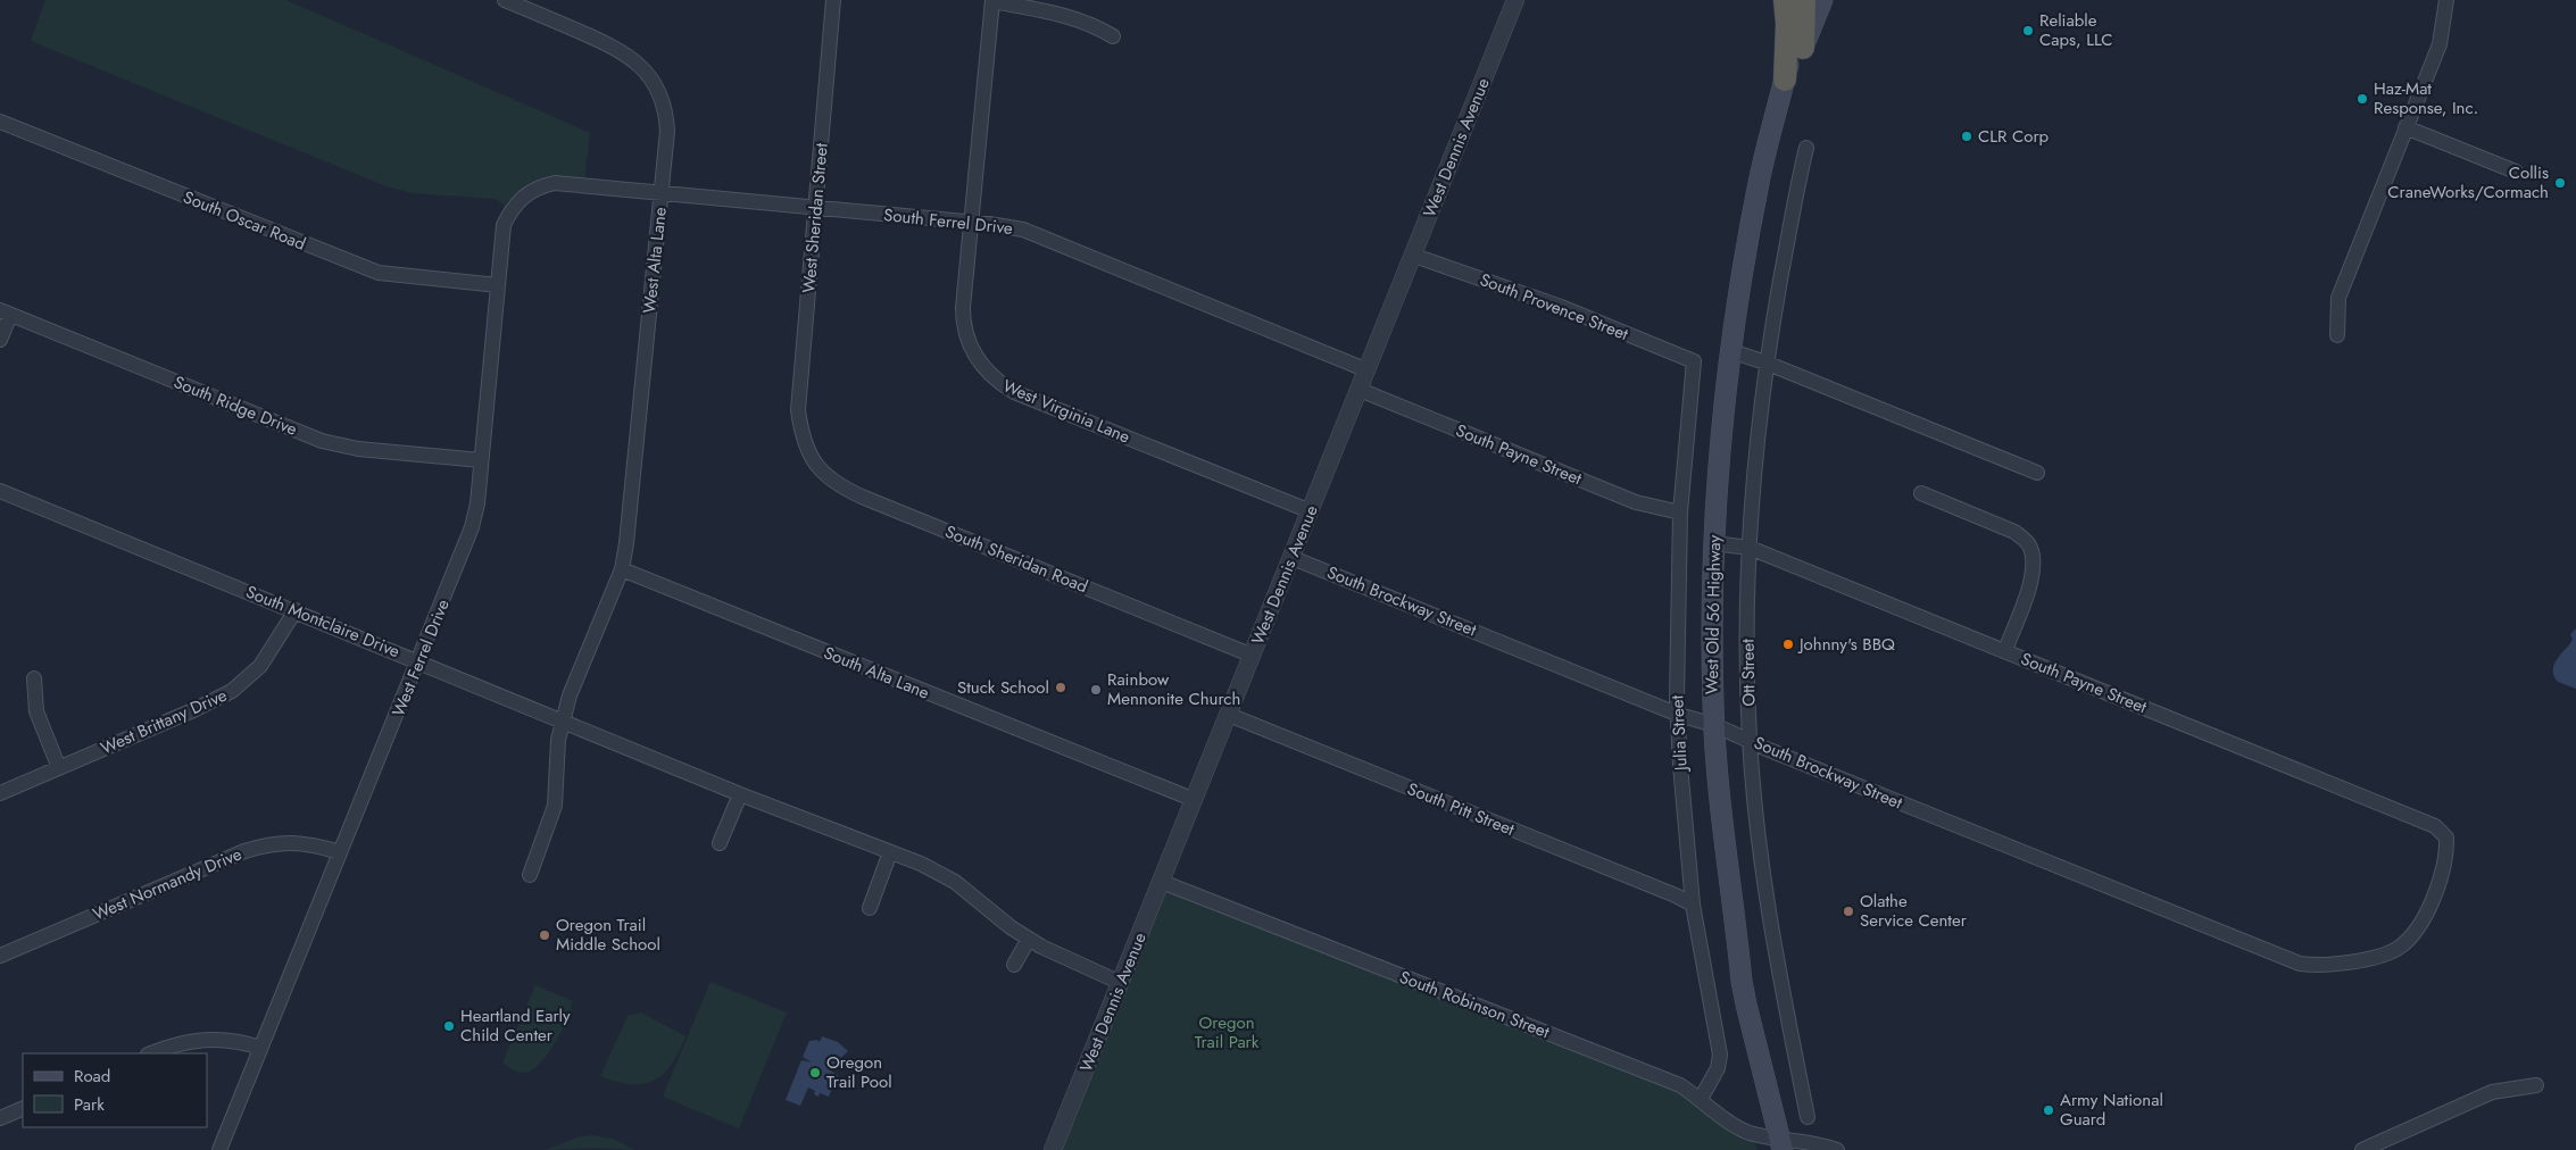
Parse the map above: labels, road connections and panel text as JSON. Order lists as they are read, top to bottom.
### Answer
{
  "streets": {
    "main road": ["West Old 56 Highway"],
    "street": [
      "West Dennis Avenue",
      "West Sheridan Street",
      "South Oscar Road",
      "South Ferrel Drive",
      "West Alta Lane",
      "South Provence Street",
      "South Ridge Drive",
      "West Virginia Lane",
      "South Payne Street",
      "South Sheridan Road",
      "South Brockway Street",
      "South Montclaire Drive",
      "West Ferrel Drive",
      "South Alta Lane",
      "Ott Street",
      "West Brittany Drive",
      "Julia Street",
      "South Pitt Street",
      "West Normandy Drive",
      "South Robinson Street"
    ]
  },
  "crossings": [
    ["West Dennis Avenue", "South Ferrel Drive"],
    ["West Dennis Avenue", "South Provence Street"],
    ["West Dennis Avenue", "West Virginia Lane"],
    ["West Dennis Avenue", "South Payne Street"],
    ["West Dennis Avenue", "South Sheridan Road"],
    ["West Dennis Avenue", "South Brockway Street"],
    ["West Dennis Avenue", "South Montclaire Drive"],
    ["West Dennis Avenue", "South Alta Lane"],
    ["West Dennis Avenue", "South Pitt Street"],
    ["West Dennis Avenue", "South Robinson Street"],
    ["West Sheridan Street", "South Ferrel Drive"],
    ["West Sheridan Street", "South Sheridan Road"],
    ["South Oscar Road", "West Ferrel Drive"],
    ["South Ferrel Drive", "West Alta Lane"],
    ["South Ferrel Drive", "West Virginia Lane"],
    ["South Ferrel Drive", "West Ferrel Drive"],
    ["West Alta Lane", "South Alta Lane"],
    ["South Provence Street", "Julia Street"],
    ["South Ridge Drive", "West Ferrel Drive"],
    ["South Payne Street", "South Brockway Street"],
    ["South Payne Street", "West Old 56 Highway"],
    ["South Payne Street", "Ott Street"],
    ["South Payne Street", "Julia Street"],
    ["South Brockway Street", "West Old 56 Highway"],
    ["South Brockway Street", "Ott Street"],
    ["South Brockway Street", "Julia Street"],
    ["West Old 56 Highway", "South Robinson Street"],
    ["South Montclaire Drive", "West Ferrel Drive"],
    ["South Montclaire Drive", "West Brittany Drive"],
    ["West Ferrel Drive", "West Normandy Drive"],
    ["Julia Street", "South Pitt Street"],
    ["Julia Street", "South Robinson Street"]
  ],
  "parks": ["Oregon Trail Park"],
  "places": [
    "Reliable Caps, LLC",
    "Haz-Mat Response, Inc.",
    "CLR Corp",
    "Collis CraneWorks/Cormach",
    "Johnny's BBQ",
    "Stuck School",
    "Rainbow Mennonite Church",
    "Olathe Service Center",
    "Oregon Trail Middle School",
    "Heartland Early Child Center",
    "Oregon Trail Pool",
    "Army National Guard"
  ],
  "legend": ["Road", "Park"]
}
